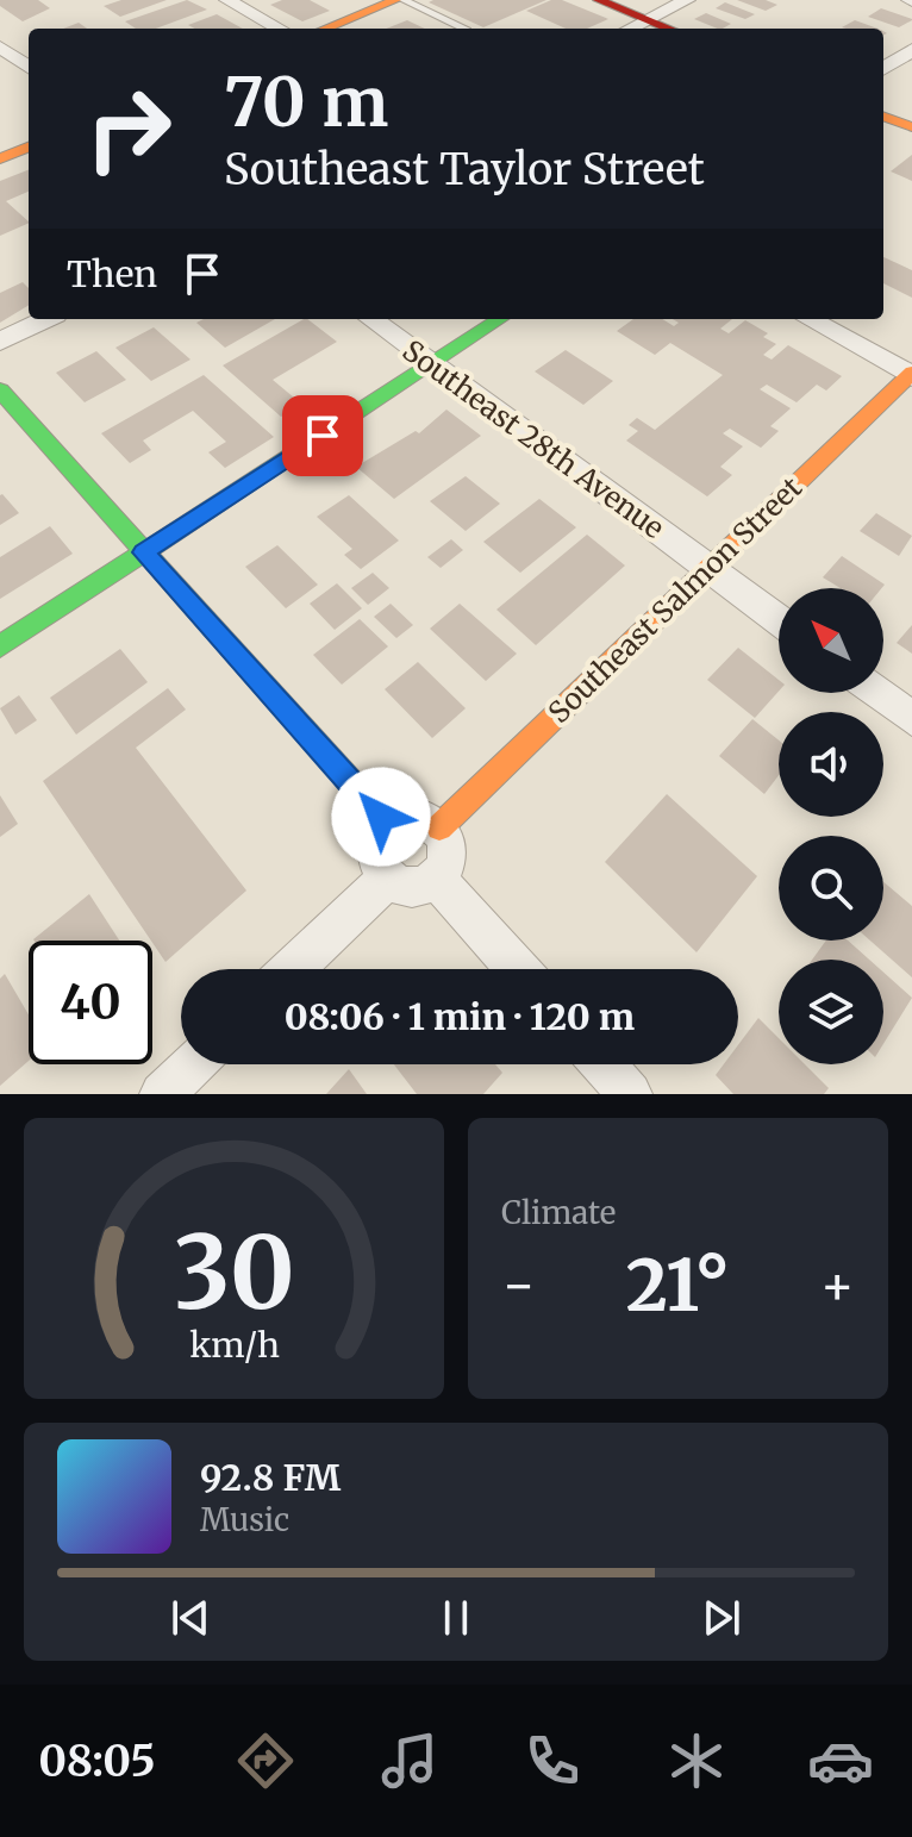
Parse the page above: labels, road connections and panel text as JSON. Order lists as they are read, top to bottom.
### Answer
{
  "streets": {
    "street": ["Southeast 28th Avenue", "Southeast Salmon Street"]
  },
  "crossings": [
    ["Southeast 28th Avenue", "Southeast Salmon Street"]
  ],
  "north": "top left",
  "page": {
    "turn": ["70 m", "Southeast Taylor Street"],
    "then": "Then",
    "limit": "40",
    "trip": "08:06 · 1 min · 120 m",
    "tile": "Climate",
    "heat": ["−", "21°", "+"],
    "song": ["92.8 FM", "Music"],
    "tabs": "08:05",
    "gauge": ["30", "km/h"]
  }
}
